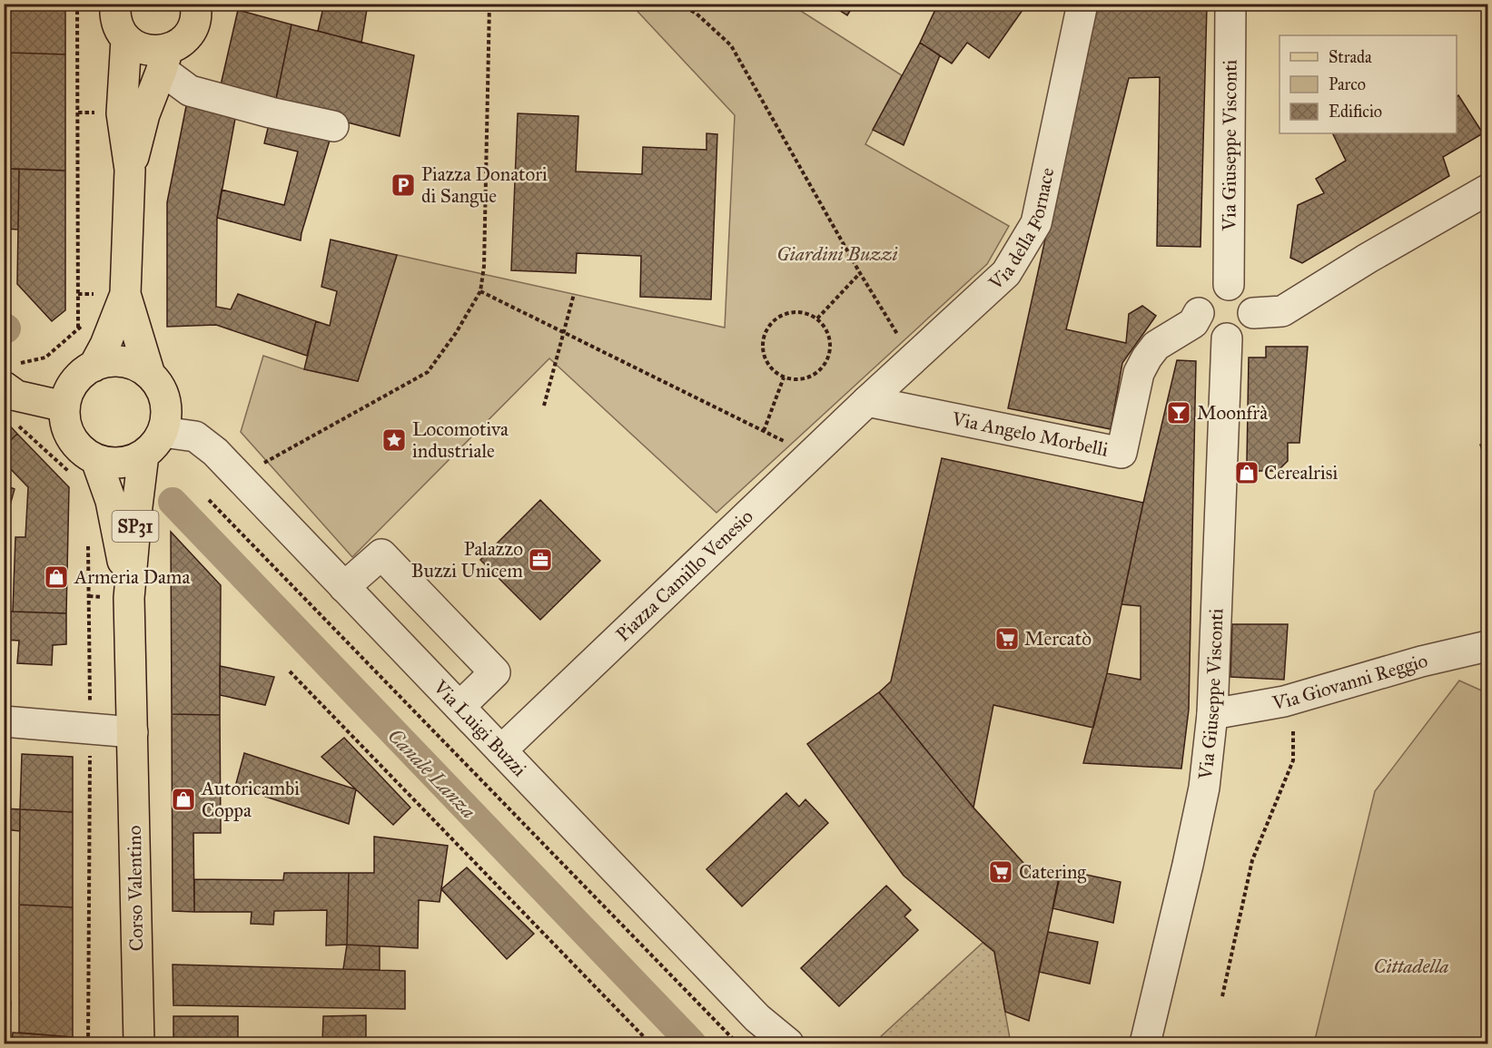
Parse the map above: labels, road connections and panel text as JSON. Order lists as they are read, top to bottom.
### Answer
{
  "streets": {
    "main road": ["SP31", "Corso Valentino"],
    "street": [
      "Via Giuseppe Visconti",
      "Via della Fornace",
      "Via Angelo Morbelli",
      "Piazza Camillo Venesio",
      "Via Giovanni Reggio",
      "Via Luigi Buzzi"
    ]
  },
  "crossings": [
    ["Via Giuseppe Visconti", "Via Angelo Morbelli"],
    ["Via Giuseppe Visconti", "Via Giovanni Reggio"],
    ["Via della Fornace", "Via Angelo Morbelli"],
    ["Via della Fornace", "Piazza Camillo Venesio"],
    ["Via Angelo Morbelli", "Piazza Camillo Venesio"],
    ["Piazza Camillo Venesio", "Via Luigi Buzzi"],
    ["Via Luigi Buzzi", "Corso Valentino"]
  ],
  "water": ["Canale Lanza"],
  "parks": ["Giardini Buzzi", "Cittadella"],
  "places": {
    "parking": ["Piazza Donatori di Sangue"],
    "bar": ["Moonfrà"],
    "place": ["Locomotiva industriale"],
    "shop": ["Cerealrisi", "Armeria Dama", "Autoricambi Coppa"],
    "office": ["Palazzo Buzzi Unicem"],
    "supermarket": ["Mercatò", "Catering"]
  },
  "legend": ["Strada", "Parco", "Edificio"]
}
